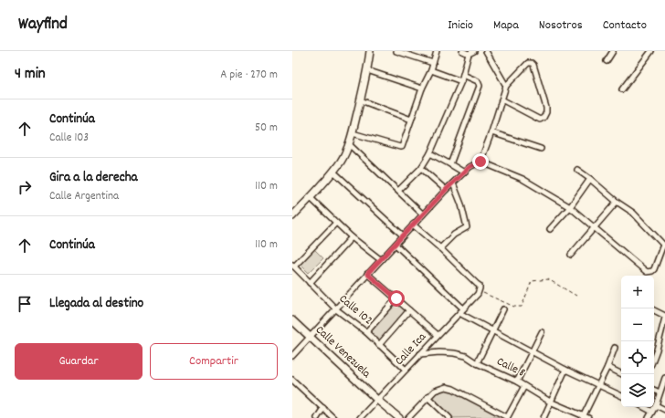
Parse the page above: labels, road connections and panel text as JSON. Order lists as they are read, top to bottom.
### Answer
{
  "streets": {
    "main road": ["Calle Venezuela"],
    "street": ["Calle 102", "Calle Ica", "Calle 8"]
  },
  "crossings": [
    ["Calle 102", "Calle Ica"],
    ["Calle Ica", "Calle Venezuela"],
    ["Calle Ica", "Calle 8"]
  ],
  "page": {
    "header": "Wayfind",
    "nav": [
      "Inicio",
      "Mapa",
      "Nosotros",
      "Contacto"
    ],
    "heading": ["4 min", "A pie · 270 m"],
    "list": [
      ["Continúa", "Calle 103", "50 m"],
      ["Gira a la derecha", "Calle Argentina", "110 m"],
      ["Continúa", "110 m"],
      "Llegada al destino"
    ],
    "map_buttons": ["+", "−"],
    "buttons": ["Guardar", "Compartir"]
  }
}
